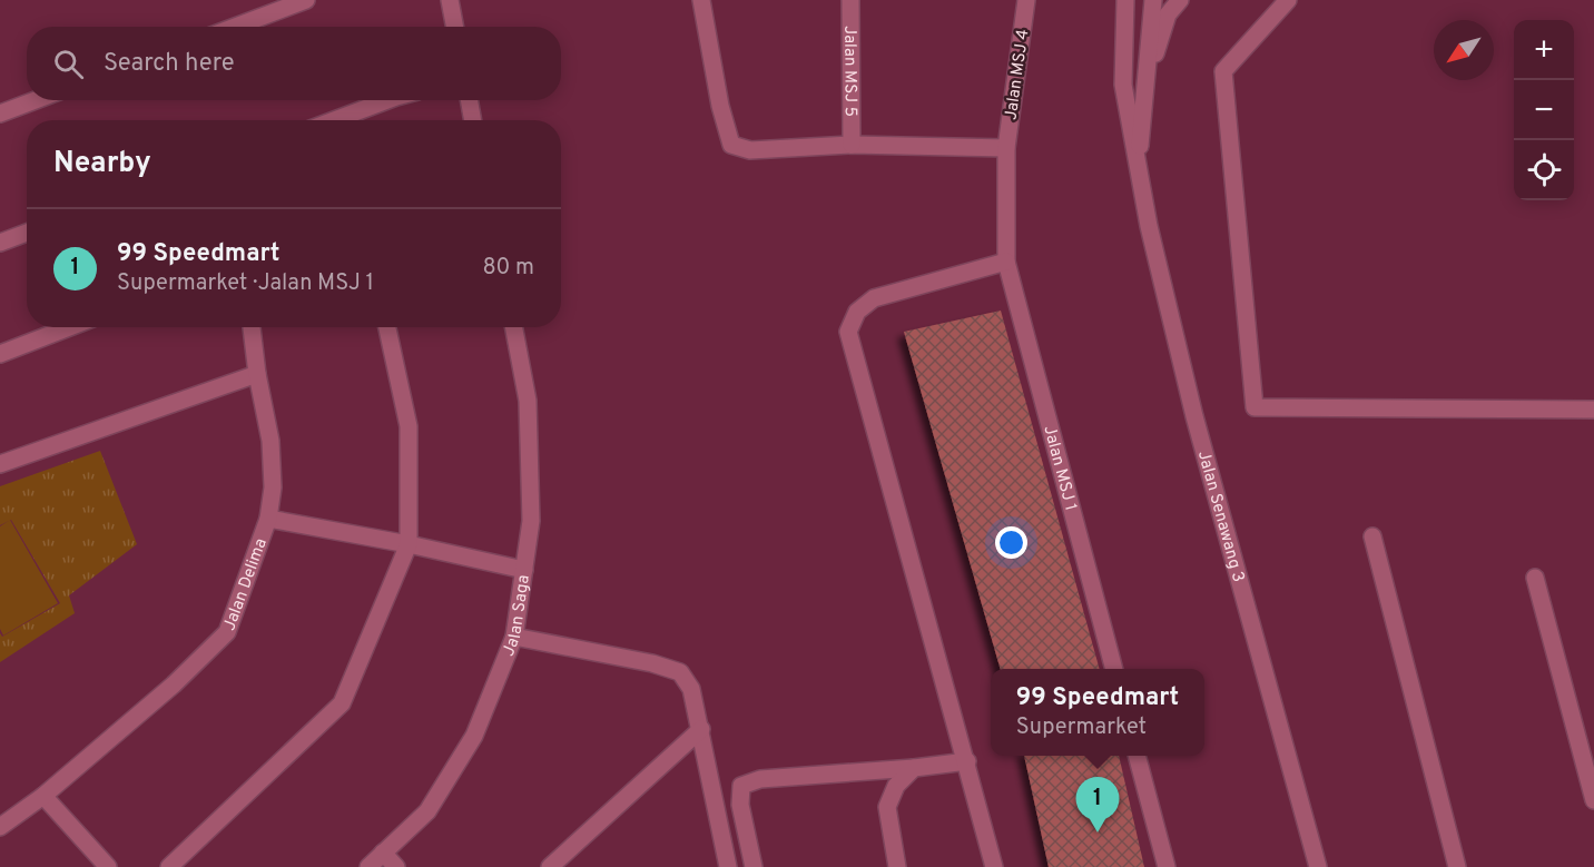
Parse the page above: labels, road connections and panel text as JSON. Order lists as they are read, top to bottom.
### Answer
{
  "streets": {
    "street": [
      "Jalan MSJ 5",
      "Jalan MSJ 4",
      "Jalan MSJ 1",
      "Jalan Senawang 3",
      "Jalan Delima",
      "Jalan Saga"
    ]
  },
  "crossings": [
    ["Jalan MSJ 4", "Jalan MSJ 1"]
  ],
  "north": "bottom left",
  "page": {
    "map_buttons": ["+", "−"],
    "search": "Search here",
    "heading": "Nearby",
    "list": [
      {
        "mark": "1",
        "name": "99 Speedmart",
        "note": "Supermarket · Jalan MSJ 1",
        "value": "80 m"
      }
    ],
    "popup": ["99 Speedmart", "Supermarket"],
    "pins": "1"
  }
}
